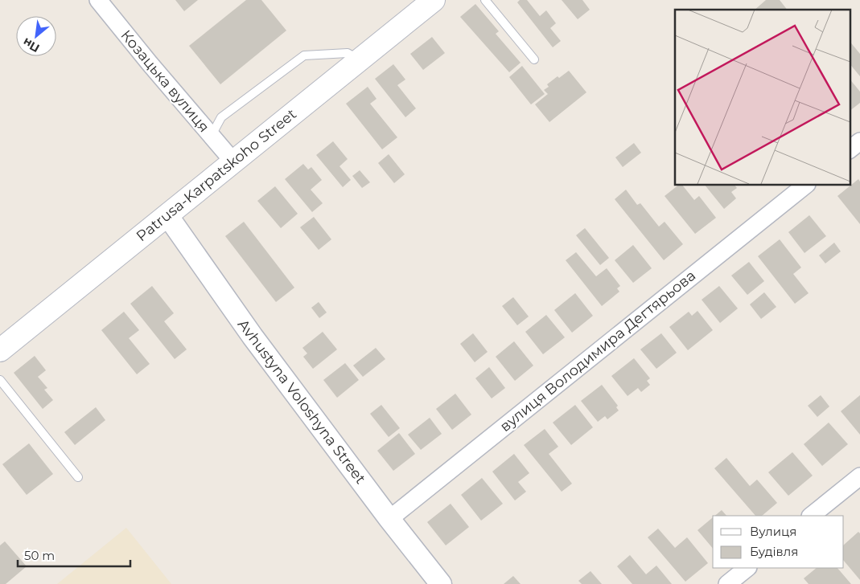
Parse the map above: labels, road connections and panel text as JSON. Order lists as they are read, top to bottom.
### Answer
{
  "streets": {
    "main road": ["Patrusa-Karpatskoho Street"],
    "street": ["Козацька вулиця", "вулиця Володимира Дегтярьова", "Avhustyna Voloshyna Street"]
  },
  "crossings": [
    ["Козацька вулиця", "Patrusa-Karpatskoho Street"],
    ["Patrusa-Karpatskoho Street", "Avhustyna Voloshyna Street"],
    ["вулиця Володимира Дегтярьова", "Avhustyna Voloshyna Street"]
  ],
  "legend": ["Вулиця", "Будівля"],
  "scale_bar": "50 m",
  "north": "bottom left"
}
